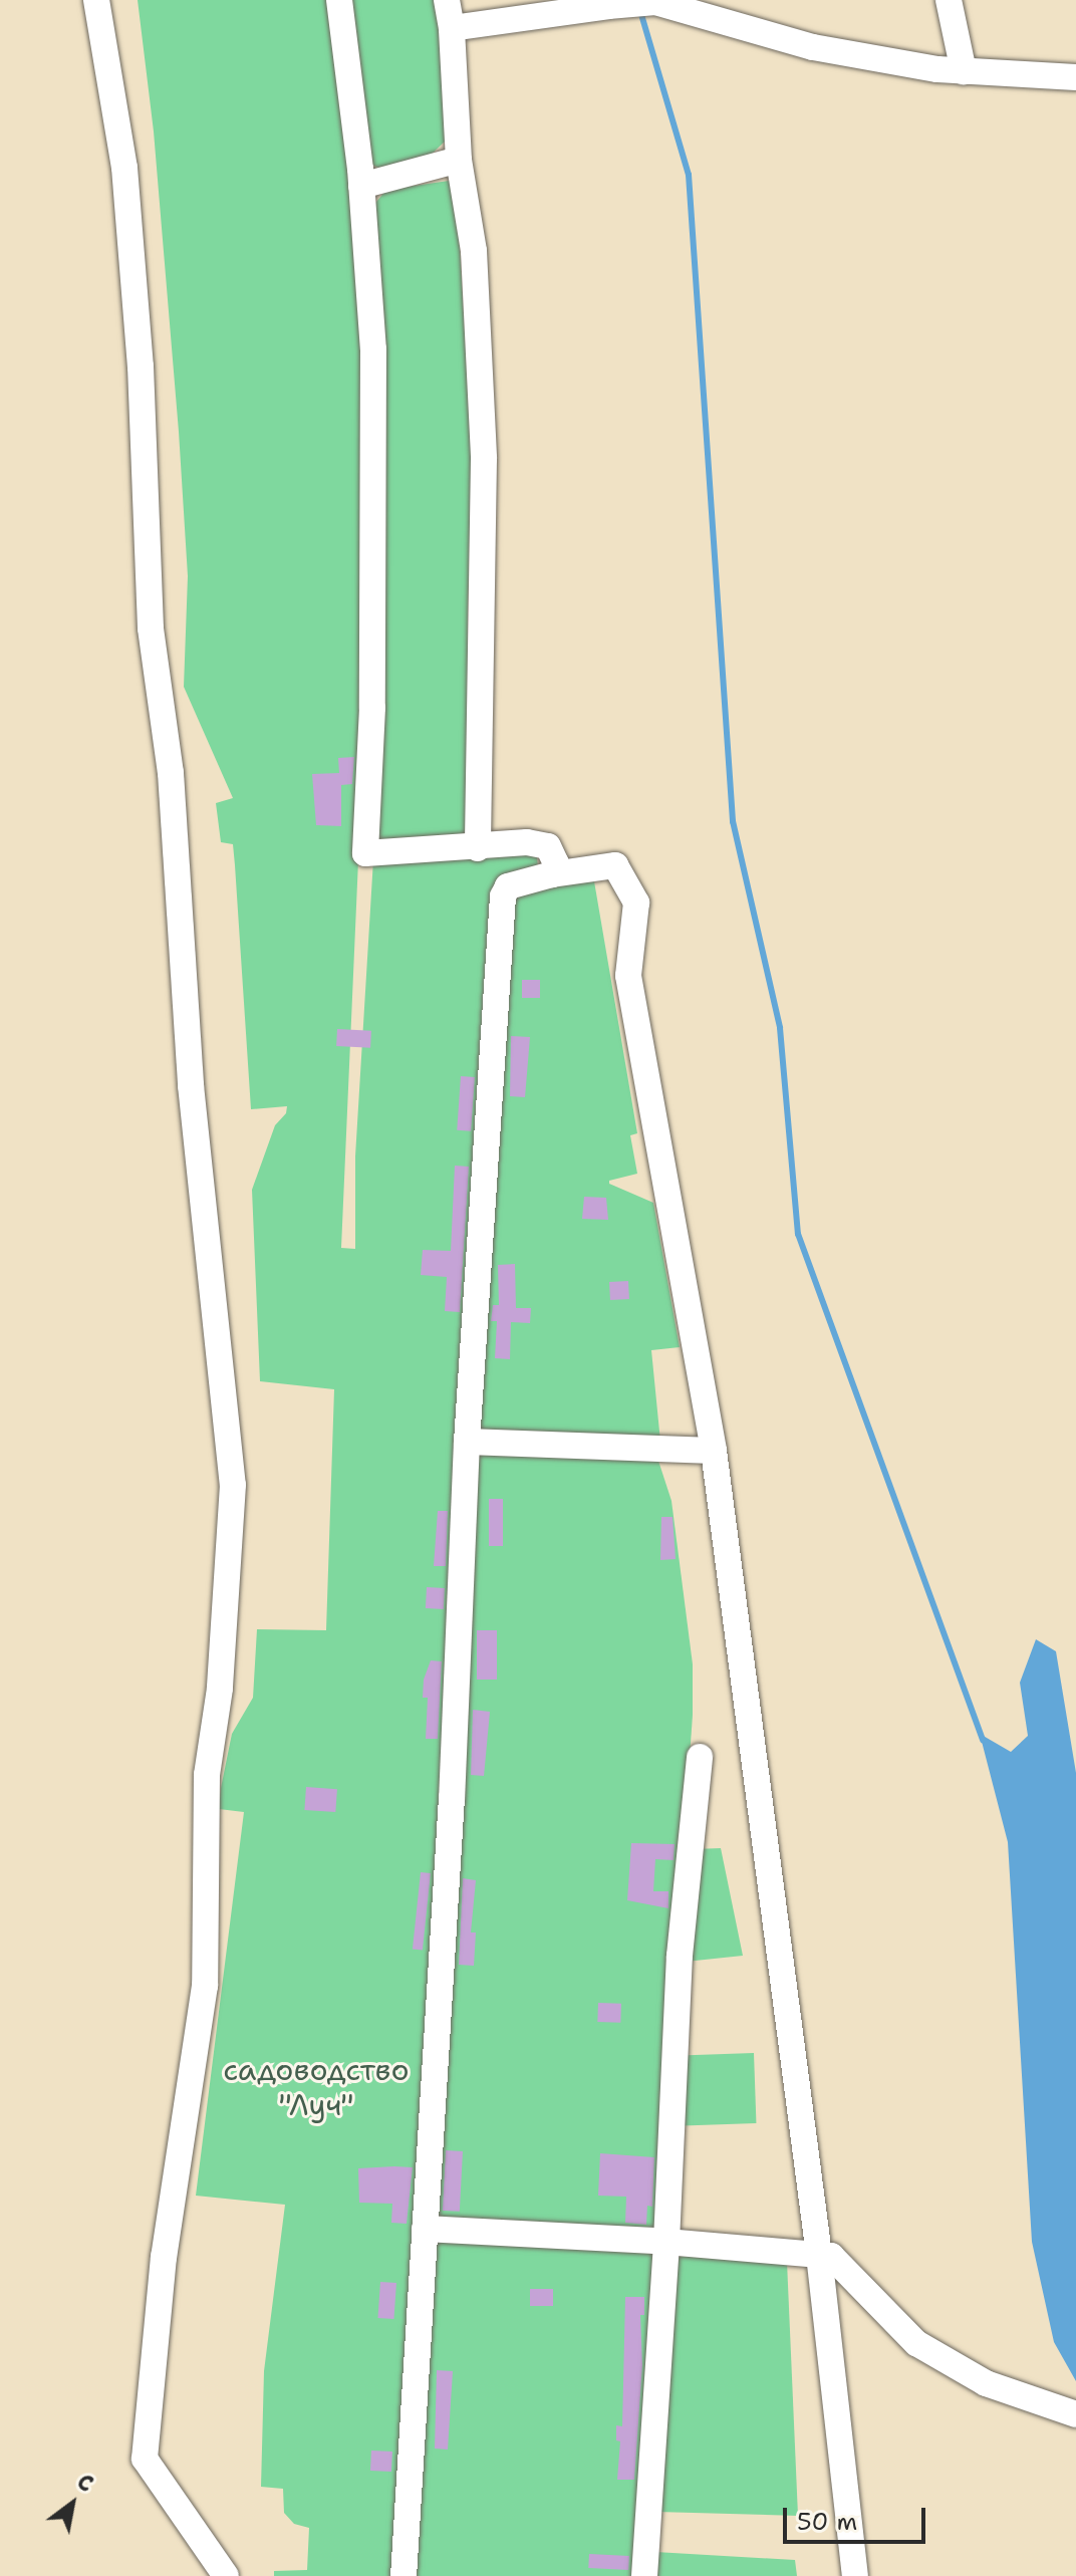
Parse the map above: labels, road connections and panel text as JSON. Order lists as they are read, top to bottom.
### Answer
{
  "parks": ["садоводство \"Луч\""],
  "scale_bar": "50 m",
  "north": "top right"
}
